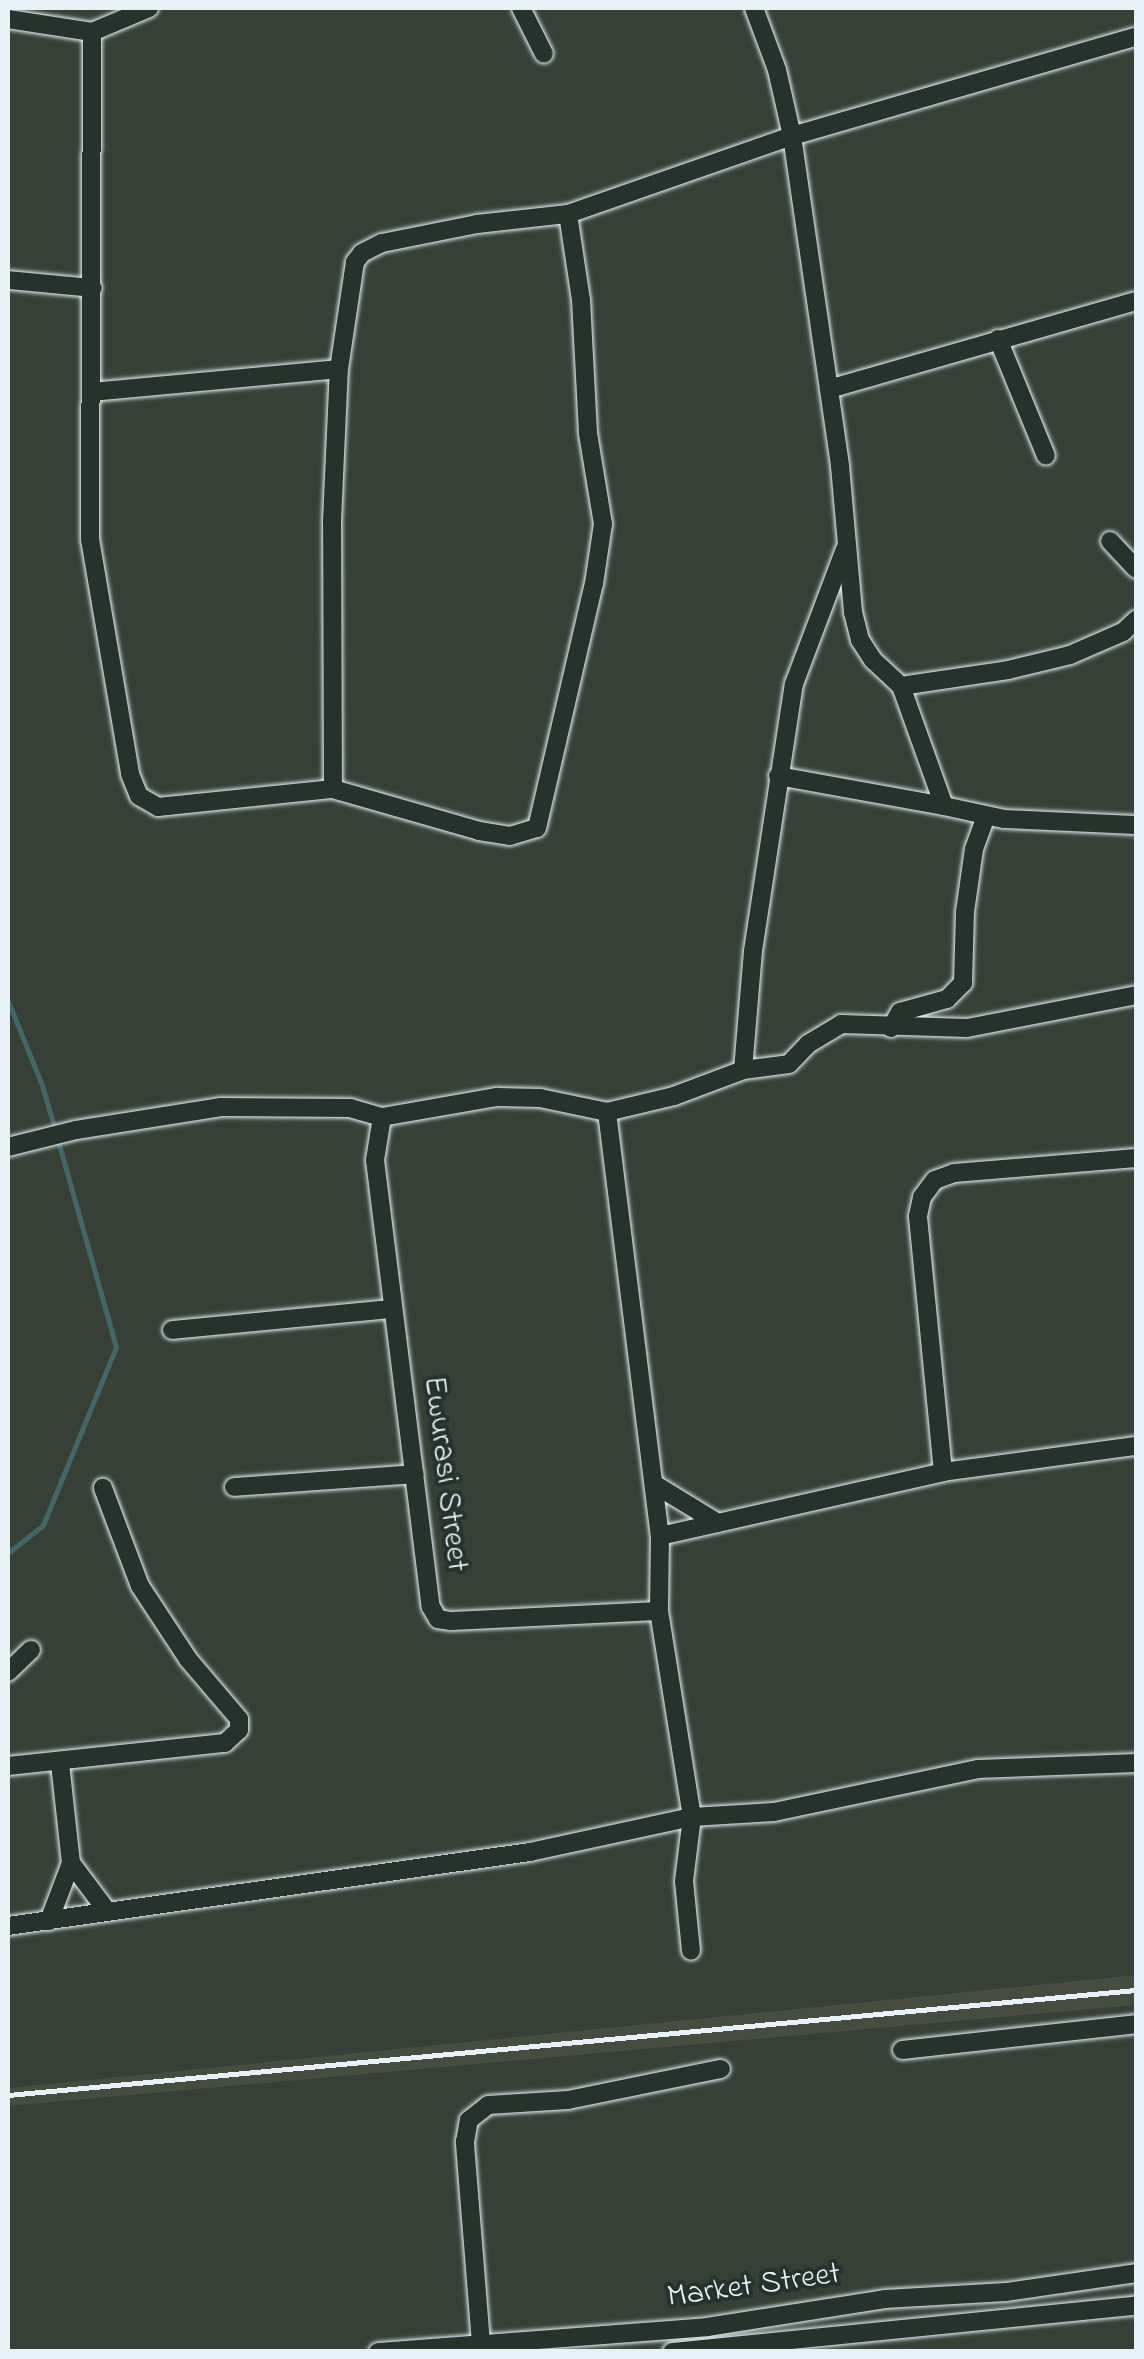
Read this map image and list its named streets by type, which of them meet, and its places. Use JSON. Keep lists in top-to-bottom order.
{
  "streets": {
    "street": ["Ewurasi Street", "Market Street"]
  }
}
